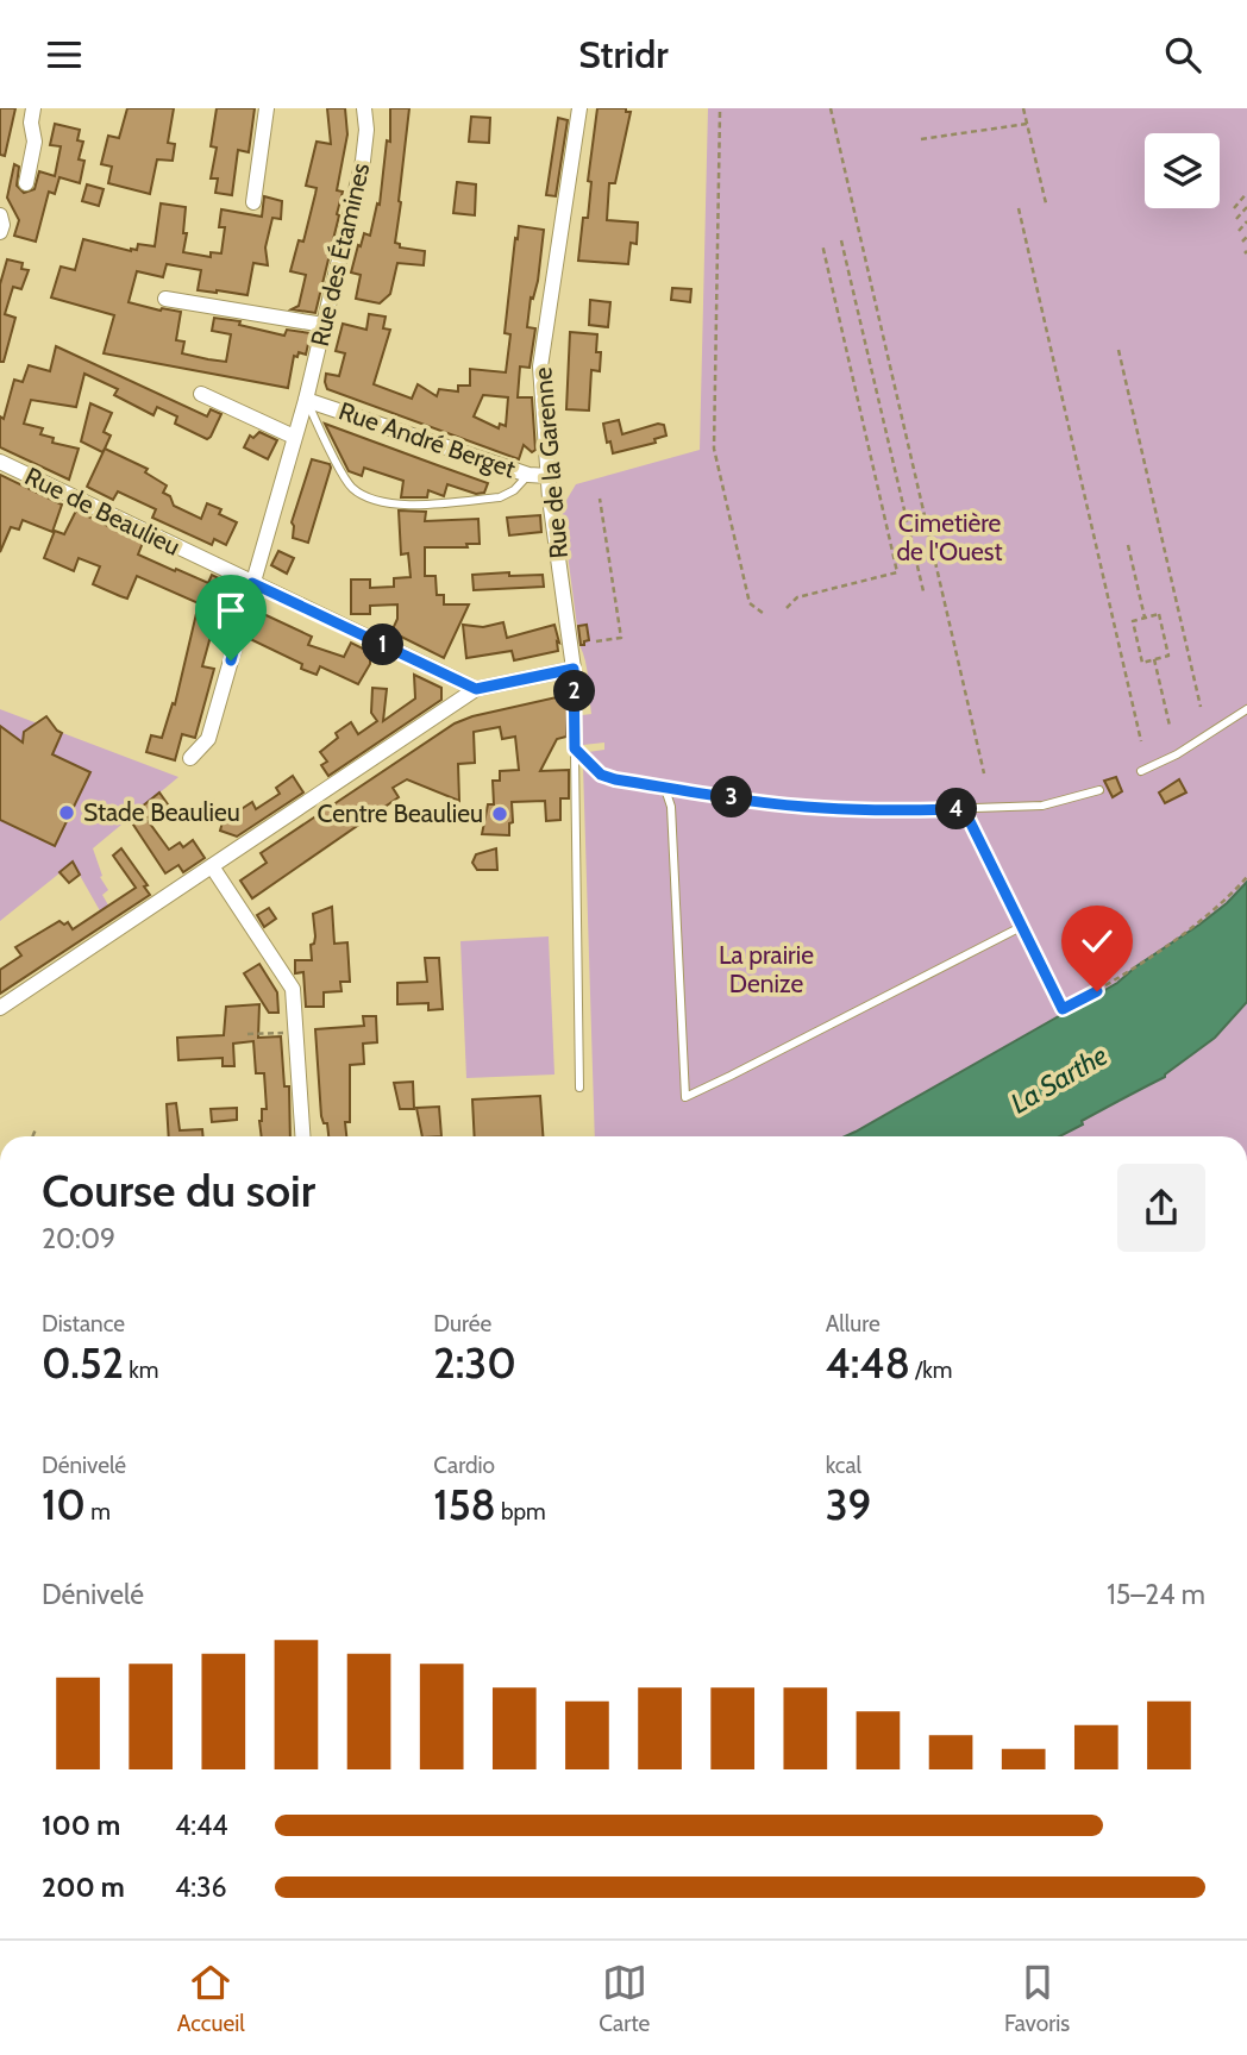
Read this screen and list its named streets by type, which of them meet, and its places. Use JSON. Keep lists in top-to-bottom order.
{
  "streets": {
    "street": [
      "Rue des Étamines",
      "Rue André Berget",
      "Rue de la Garenne",
      "Rue de Beaulieu"
    ]
  },
  "crossings": [
    ["Rue des Étamines", "Rue André Berget"],
    ["Rue des Étamines", "Rue de Beaulieu"],
    ["Rue André Berget", "Rue de la Garenne"]
  ],
  "water": ["La Sarthe"],
  "parks": ["Cimetière de l'Ouest", "La prairie Denize"],
  "places": ["Stade Beaulieu", "Centre Beaulieu"],
  "page": {
    "header": "Stridr",
    "pins": [
      "1",
      "2",
      "3",
      "4"
    ],
    "heading": ["Course du soir", "20:09"],
    "stats": [
      ["Distance", "0.52 km"],
      ["Durée", "2:30"],
      ["Allure", "4:48 /km"],
      ["Dénivelé", "10 m"],
      ["Cardio", "158 bpm"],
      ["kcal", "39"]
    ],
    "chart": ["Dénivelé", "15–24 m"],
    "list": [
      {
        "name": "100 m",
        "note": "4:44"
      },
      {
        "name": "200 m",
        "note": "4:36"
      }
    ],
    "tabs": ["Accueil", "Carte", "Favoris"]
  }
}
